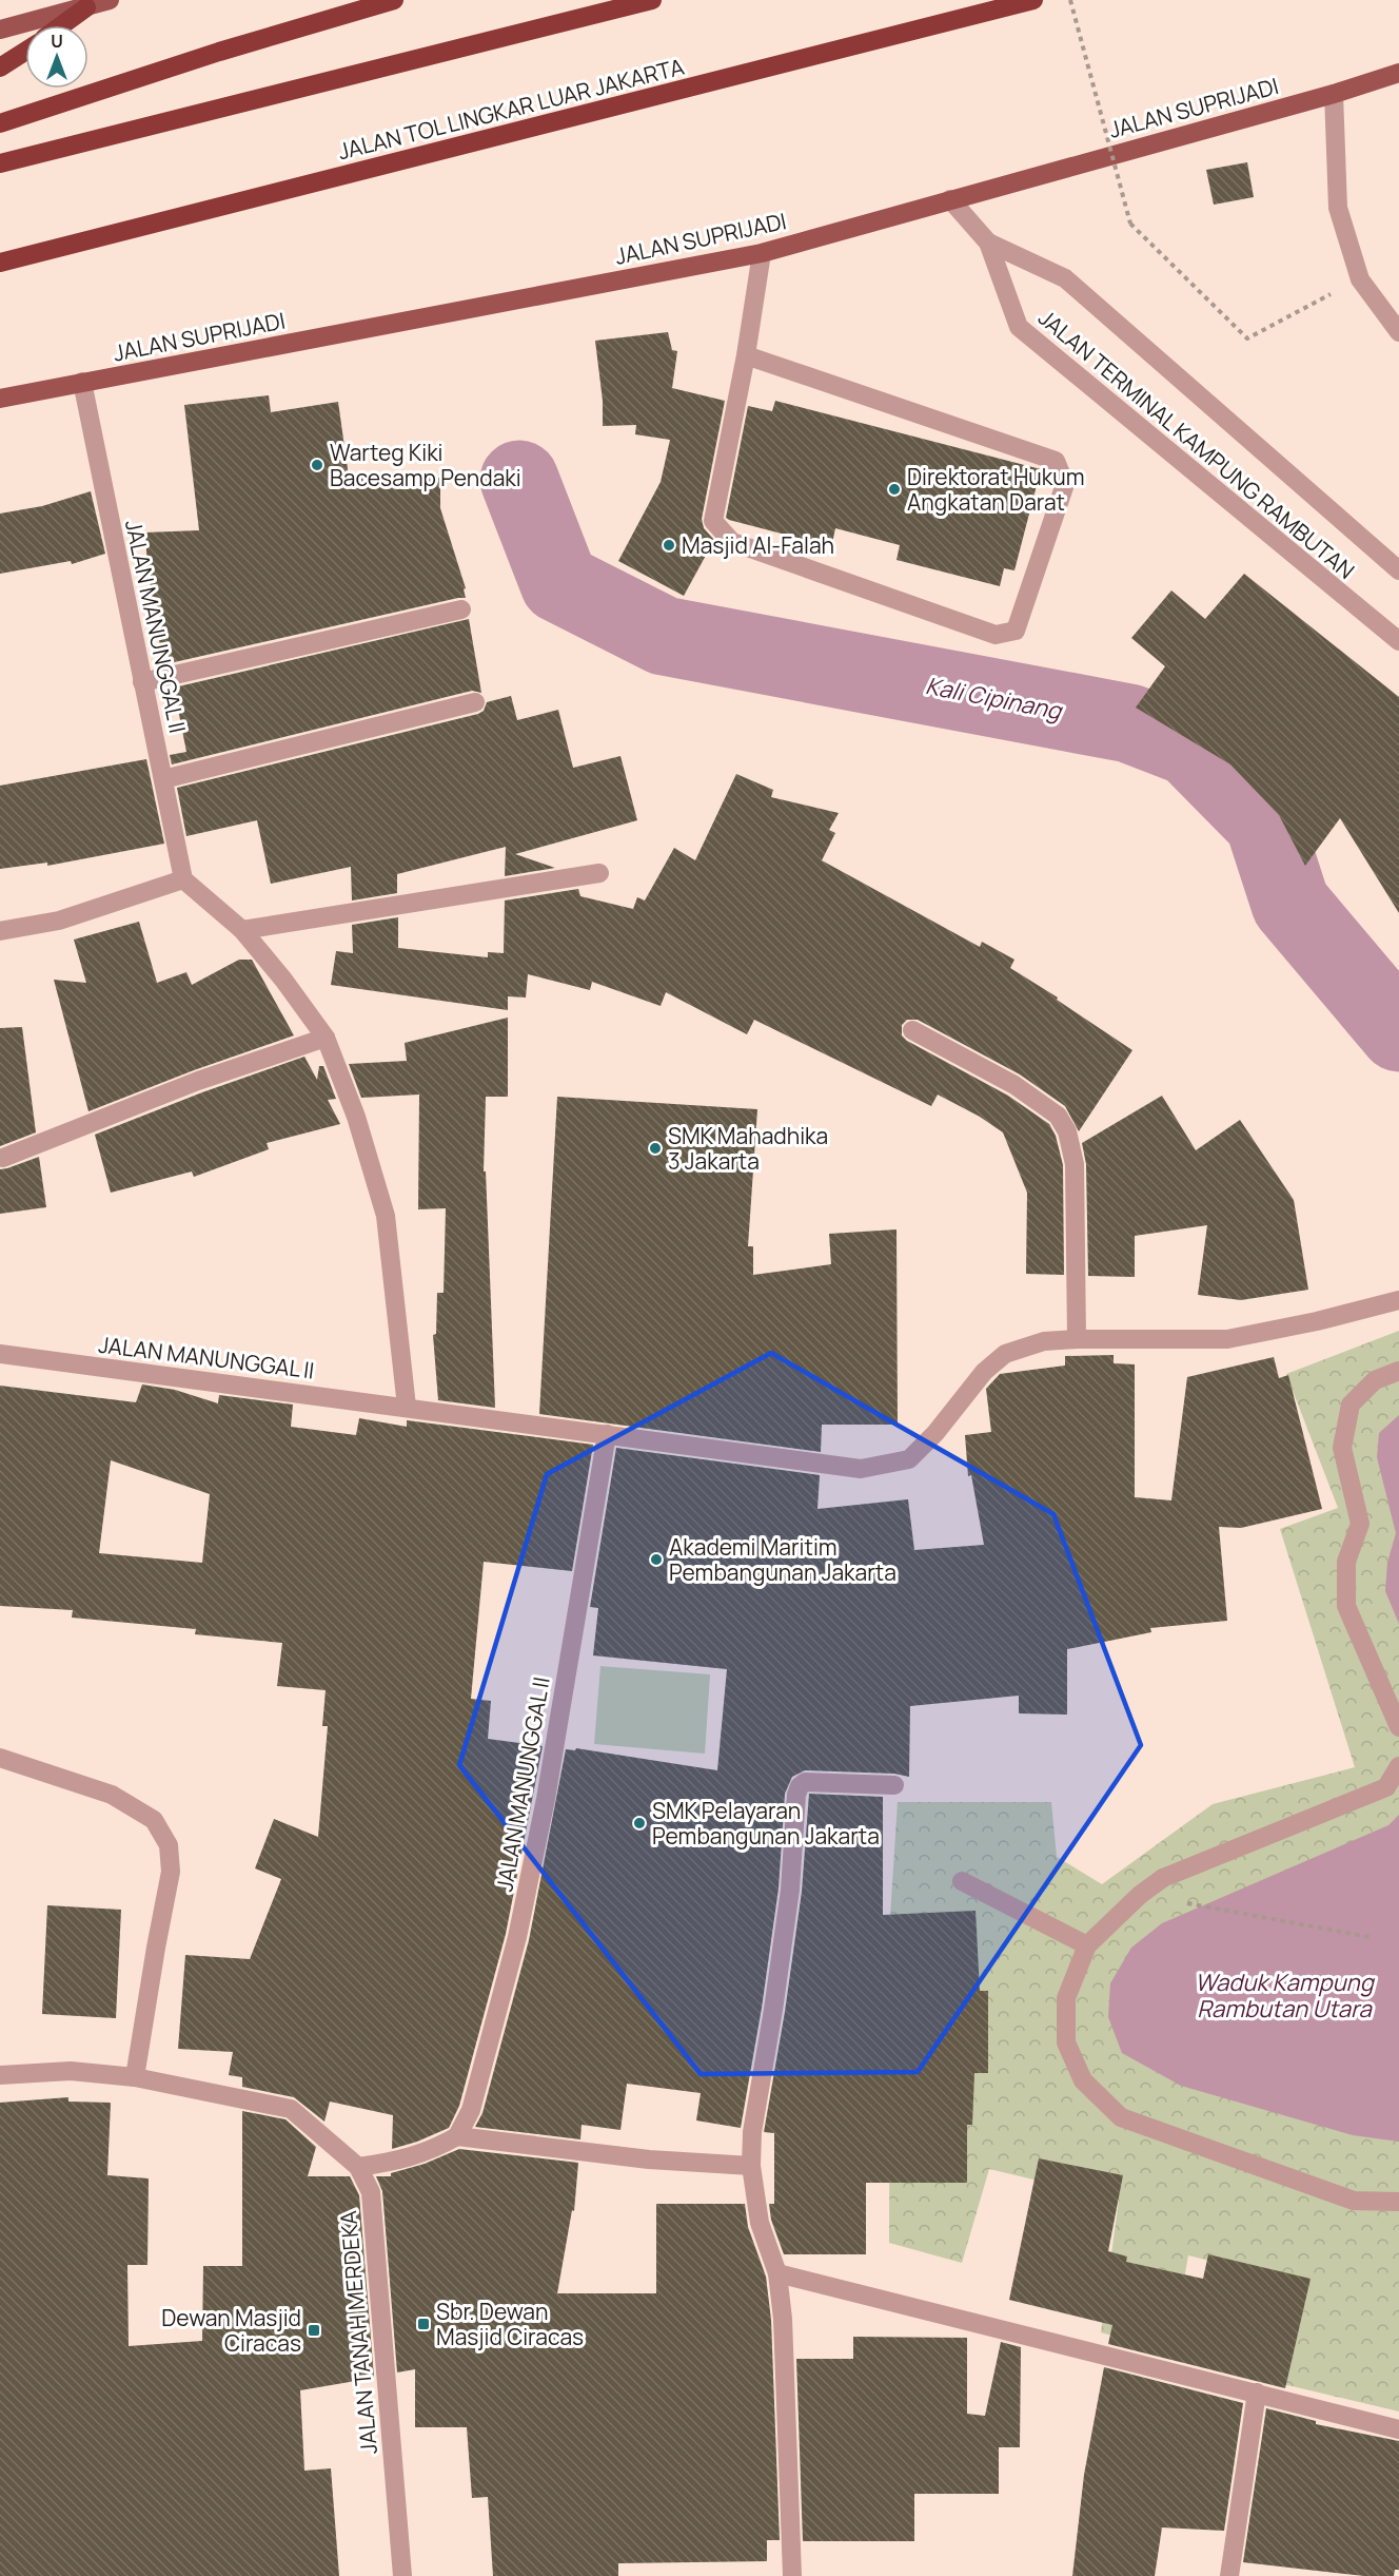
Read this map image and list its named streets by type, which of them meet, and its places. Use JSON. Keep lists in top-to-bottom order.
{
  "streets": {
    "highway": ["JALAN TOL LINGKAR LUAR JAKARTA"],
    "main road": ["JALAN SUPRIJADI"],
    "street": ["JALAN TERMINAL KAMPUNG RAMBUTAN", "JALAN MANUNGGAL II", "JALAN TANAH MERDEKA"]
  },
  "crossings": [
    ["JALAN SUPRIJADI", "JALAN TERMINAL KAMPUNG RAMBUTAN"],
    ["JALAN SUPRIJADI", "JALAN MANUNGGAL II"]
  ],
  "water": ["Kali Cipinang", "Waduk Kampung Rambutan Utara"],
  "places": {
    "other": [
      "Warteg Kiki Bacesamp Pendaki",
      "Direktorat Hukum Angkatan Darat",
      "Masjid Al-Falah",
      "SMK Mahadhika 3 Jakarta",
      "Akademi Maritim Pembangunan Jakarta",
      "SMK Pelayaran Pembangunan Jakarta"
    ],
    "transit": ["Sbr. Dewan Masjid Ciracas", "Dewan Masjid Ciracas"]
  },
  "north": "top"
}
